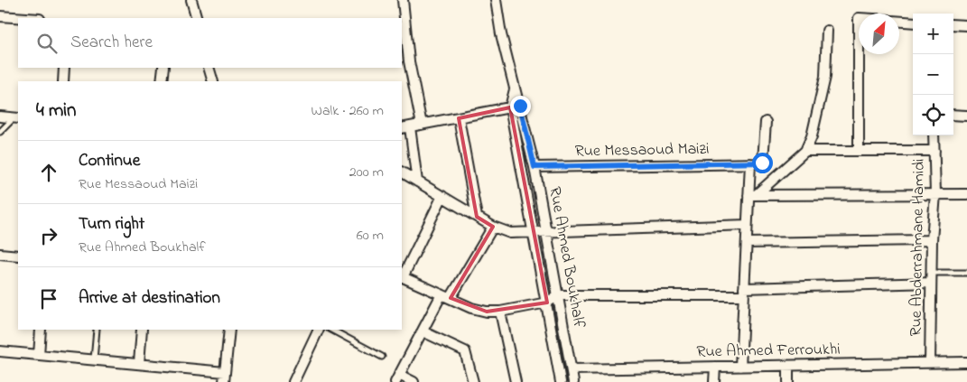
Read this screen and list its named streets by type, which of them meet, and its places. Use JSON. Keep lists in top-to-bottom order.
{
  "streets": {
    "street": [
      "Rue Messaoud Maizi",
      "Rue Abderrahmane Hamidi",
      "Rue Ahmed Boukhalf",
      "Rue Ahmed Ferroukhi"
    ]
  },
  "crossings": [
    ["Rue Messaoud Maizi", "Rue Ahmed Boukhalf"],
    ["Rue Abderrahmane Hamidi", "Rue Ahmed Ferroukhi"],
    ["Rue Ahmed Boukhalf", "Rue Ahmed Ferroukhi"]
  ],
  "north": "top right",
  "page": {
    "map_buttons": ["+", "−"],
    "search": "Search here",
    "heading": ["4 min", "Walk · 260 m"],
    "list": [
      ["Continue", "Rue Messaoud Maizi", "200 m"],
      ["Turn right", "Rue Ahmed Boukhalf", "60 m"],
      "Arrive at destination"
    ]
  }
}
